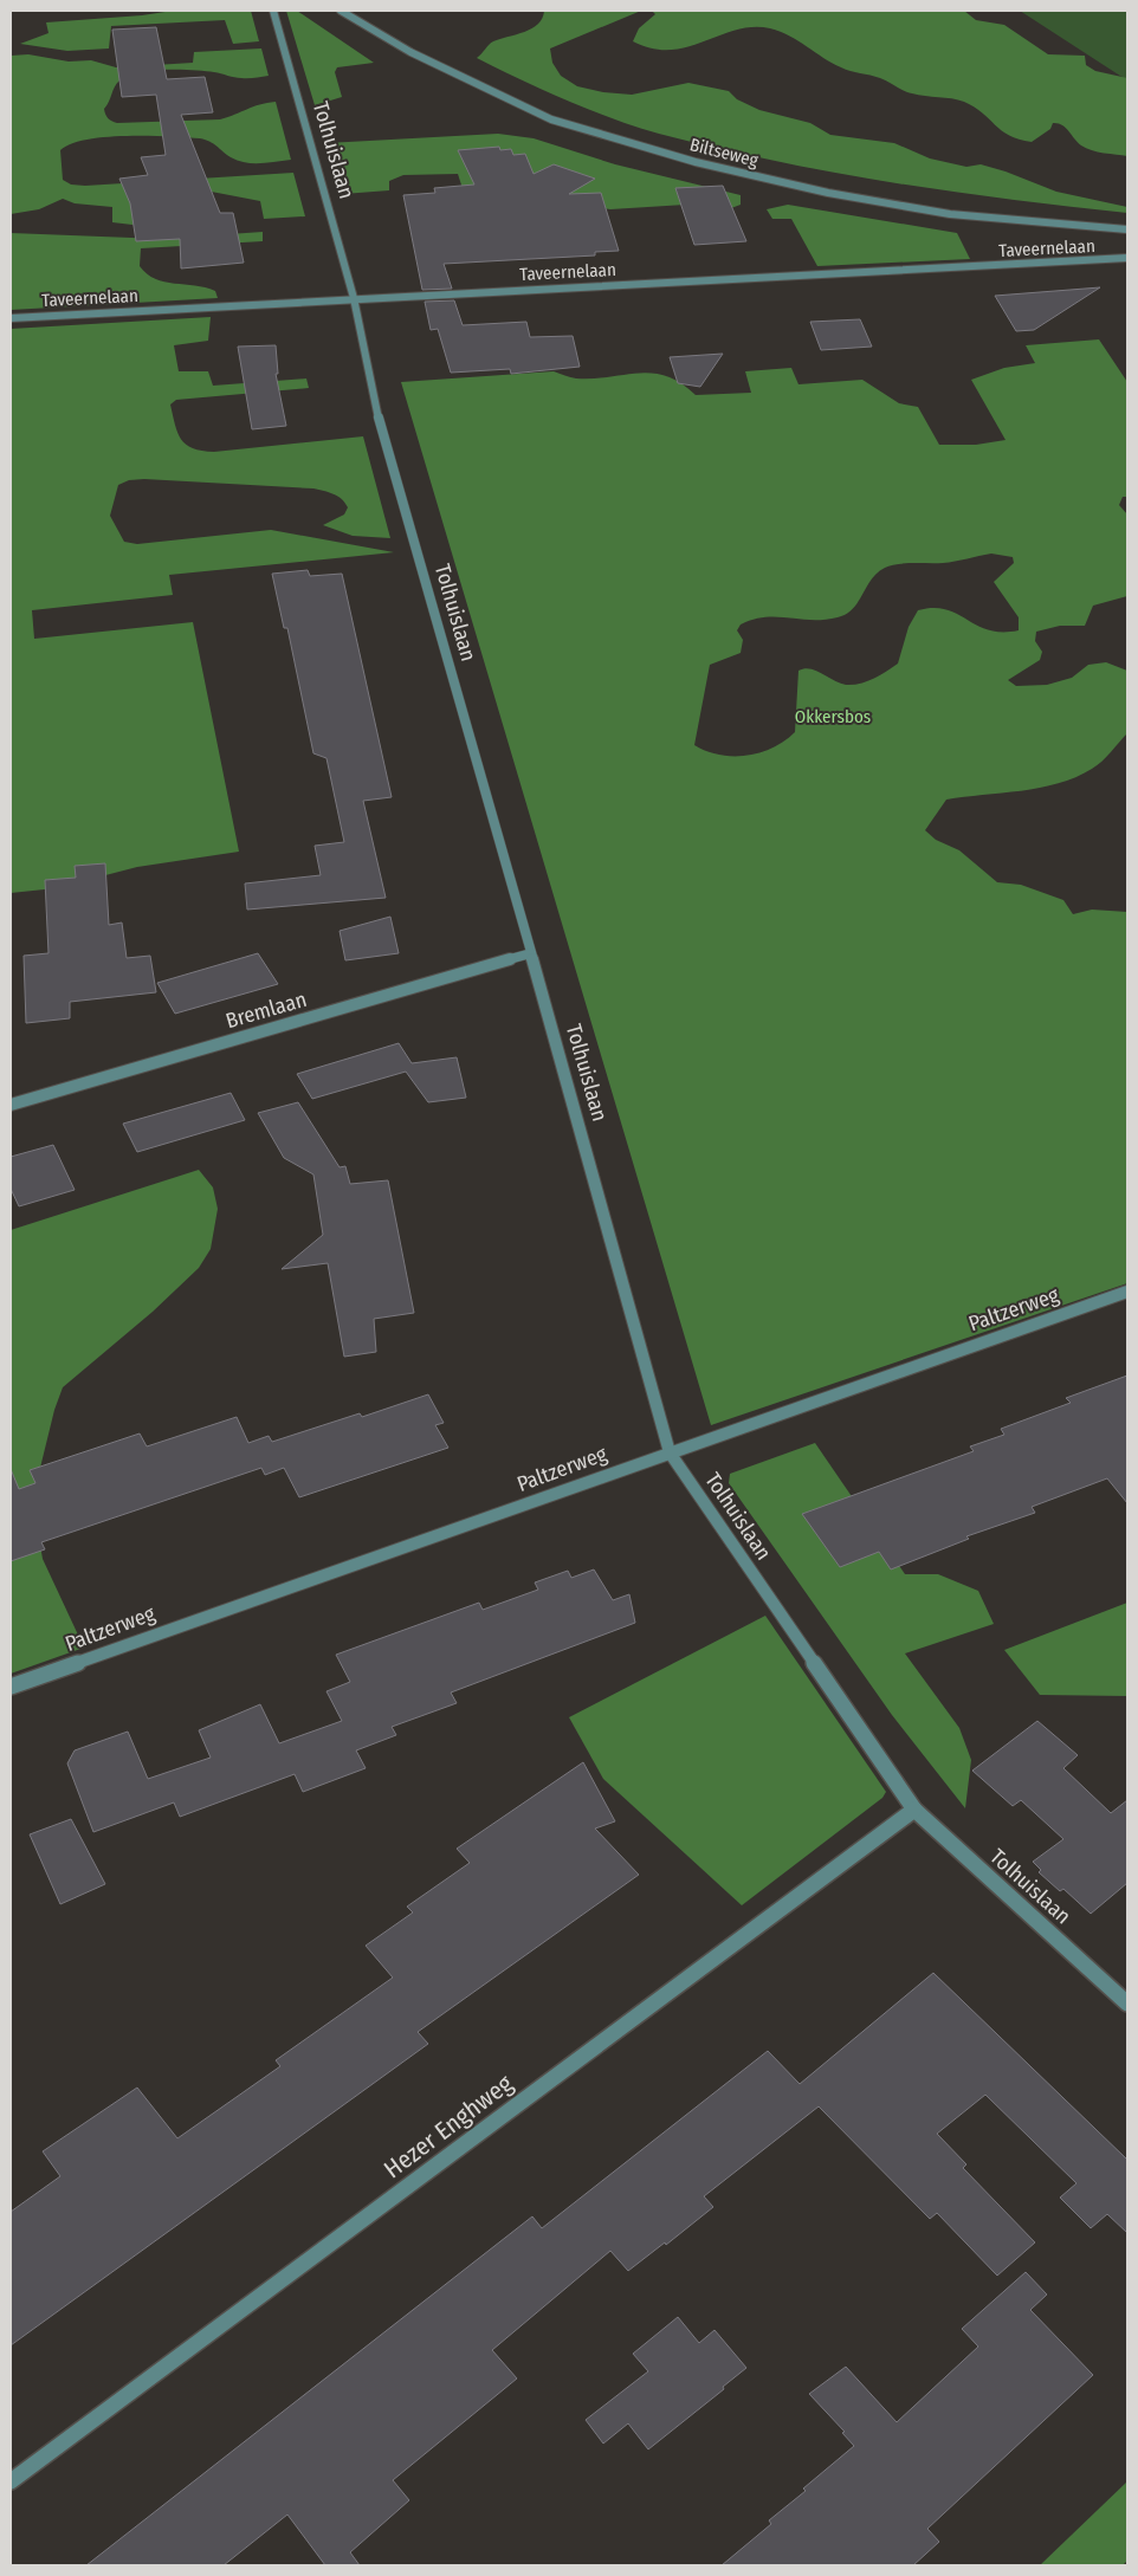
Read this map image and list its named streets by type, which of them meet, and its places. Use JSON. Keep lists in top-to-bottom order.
{
  "streets": {
    "street": [
      "Tolhuislaan",
      "Biltseweg",
      "Taveernelaan",
      "Bremlaan",
      "Paltzerweg",
      "Hezer Enghweg"
    ]
  },
  "crossings": [
    ["Tolhuislaan", "Taveernelaan"],
    ["Tolhuislaan", "Bremlaan"],
    ["Tolhuislaan", "Paltzerweg"],
    ["Tolhuislaan", "Hezer Enghweg"]
  ],
  "parks": ["Okkersbos"]
}
